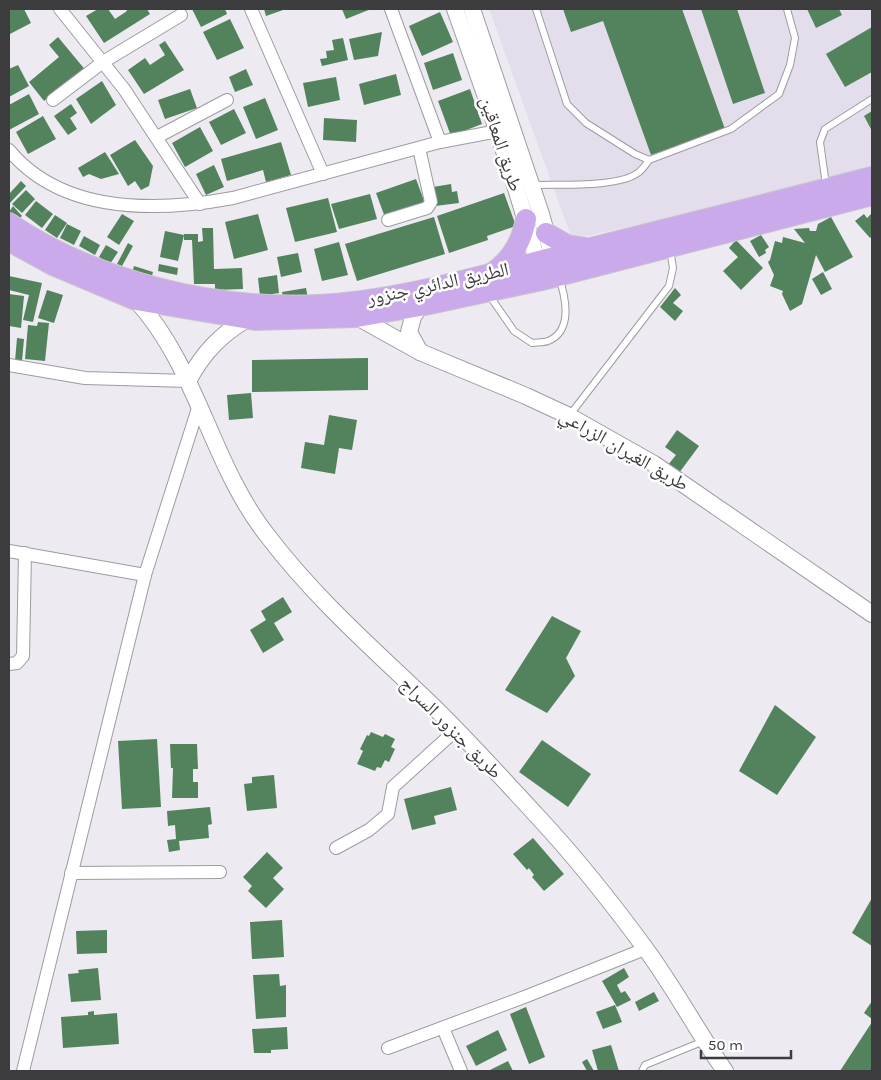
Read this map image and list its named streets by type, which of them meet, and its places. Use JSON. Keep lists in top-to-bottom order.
{
  "streets": {
    "main road": ["الطريق الدائري جنزور"],
    "street": ["طريق المعاقين", "طريق الغيران الزراعي", "طريق جنزور السراج"]
  },
  "crossings": [
    ["طريق المعاقين", "الطريق الدائري جنزور"],
    ["الطريق الدائري جنزور", "طريق الغيران الزراعي"],
    ["الطريق الدائري جنزور", "طريق جنزور السراج"]
  ],
  "scale_bar": "50 m"
}
